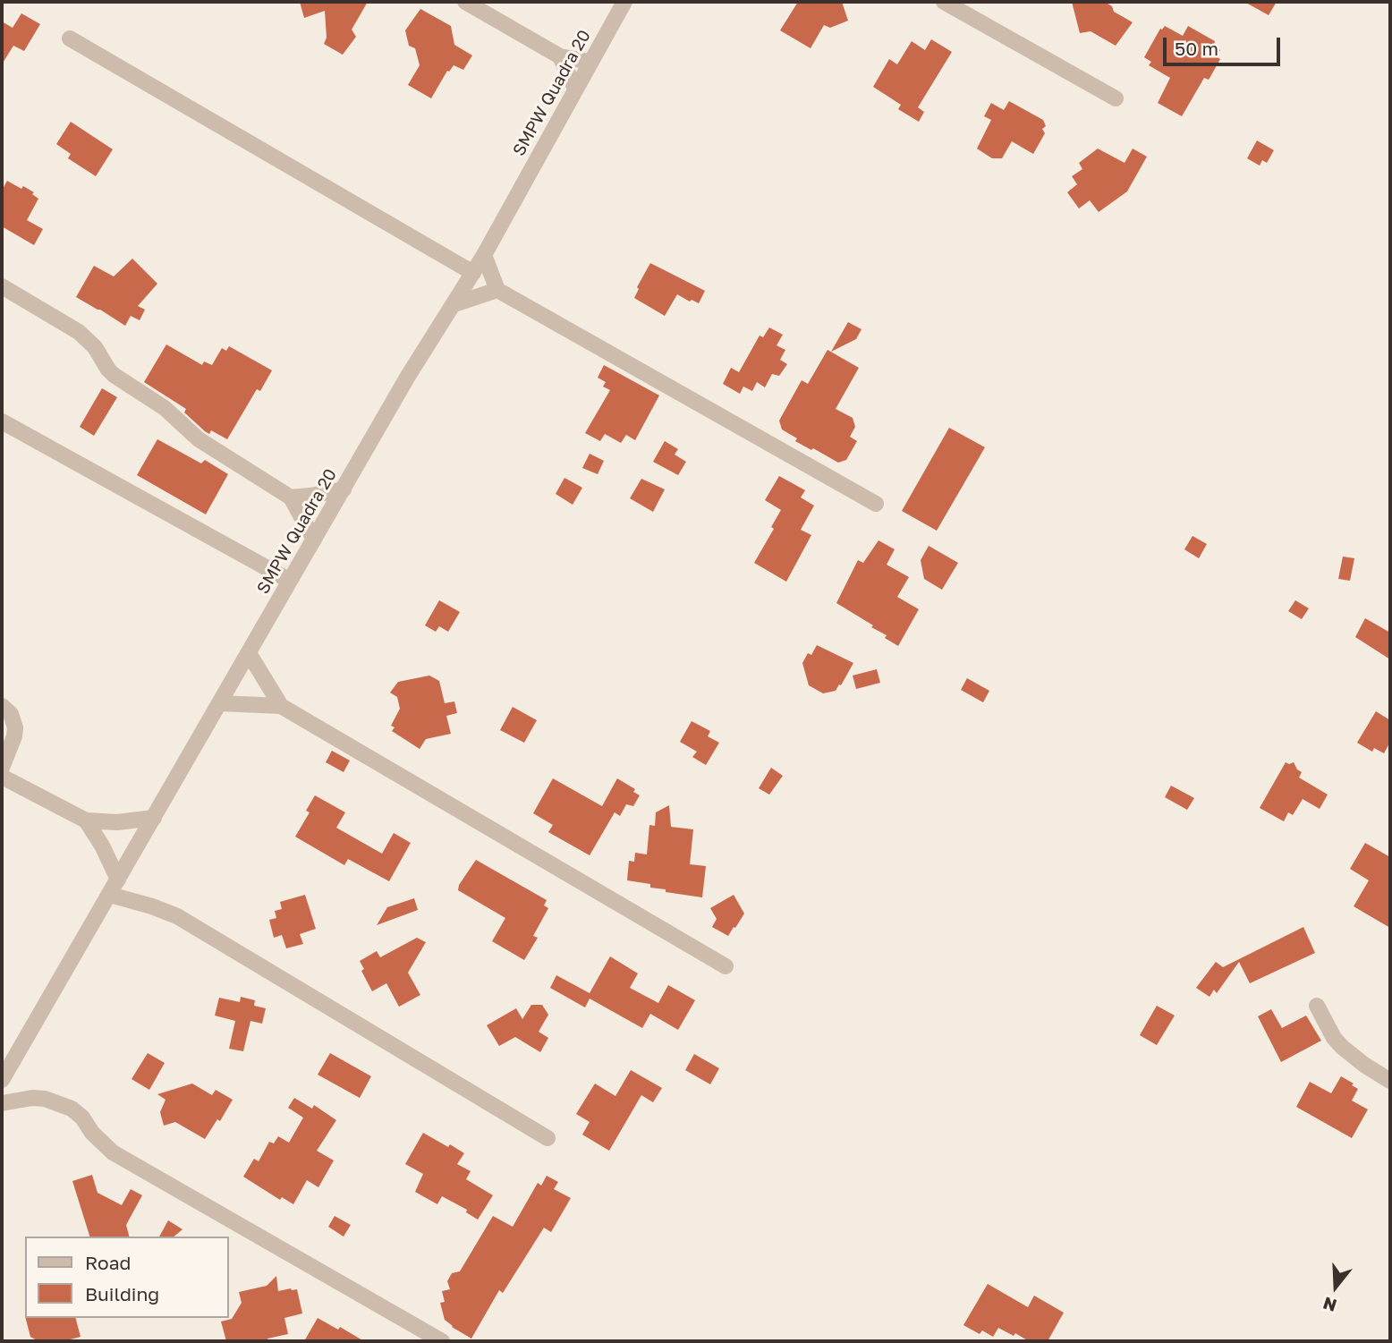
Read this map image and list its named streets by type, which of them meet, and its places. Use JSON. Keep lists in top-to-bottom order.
{
  "streets": {
    "street": ["SMPW Quadra 20"]
  },
  "legend": ["Road", "Building"],
  "scale_bar": "50 m",
  "north": "bottom"
}
